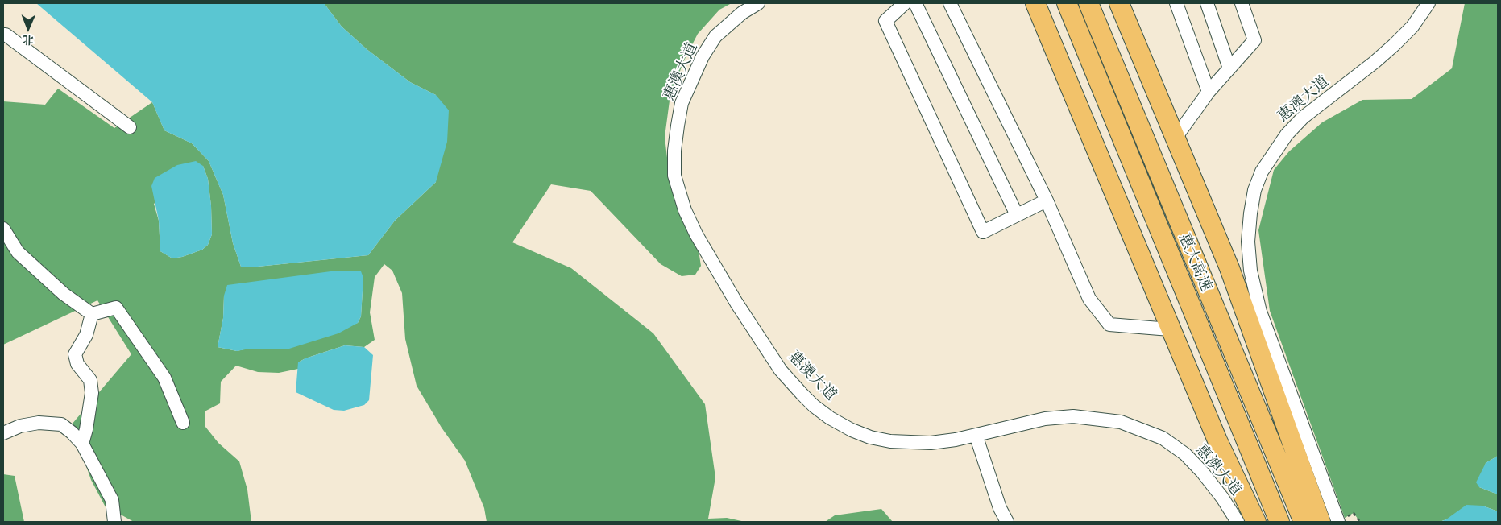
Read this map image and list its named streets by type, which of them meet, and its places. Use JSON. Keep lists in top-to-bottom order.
{
  "streets": {
    "highway": ["惠大高速"],
    "street": ["惠澳大道"]
  },
  "north": "bottom"
}
